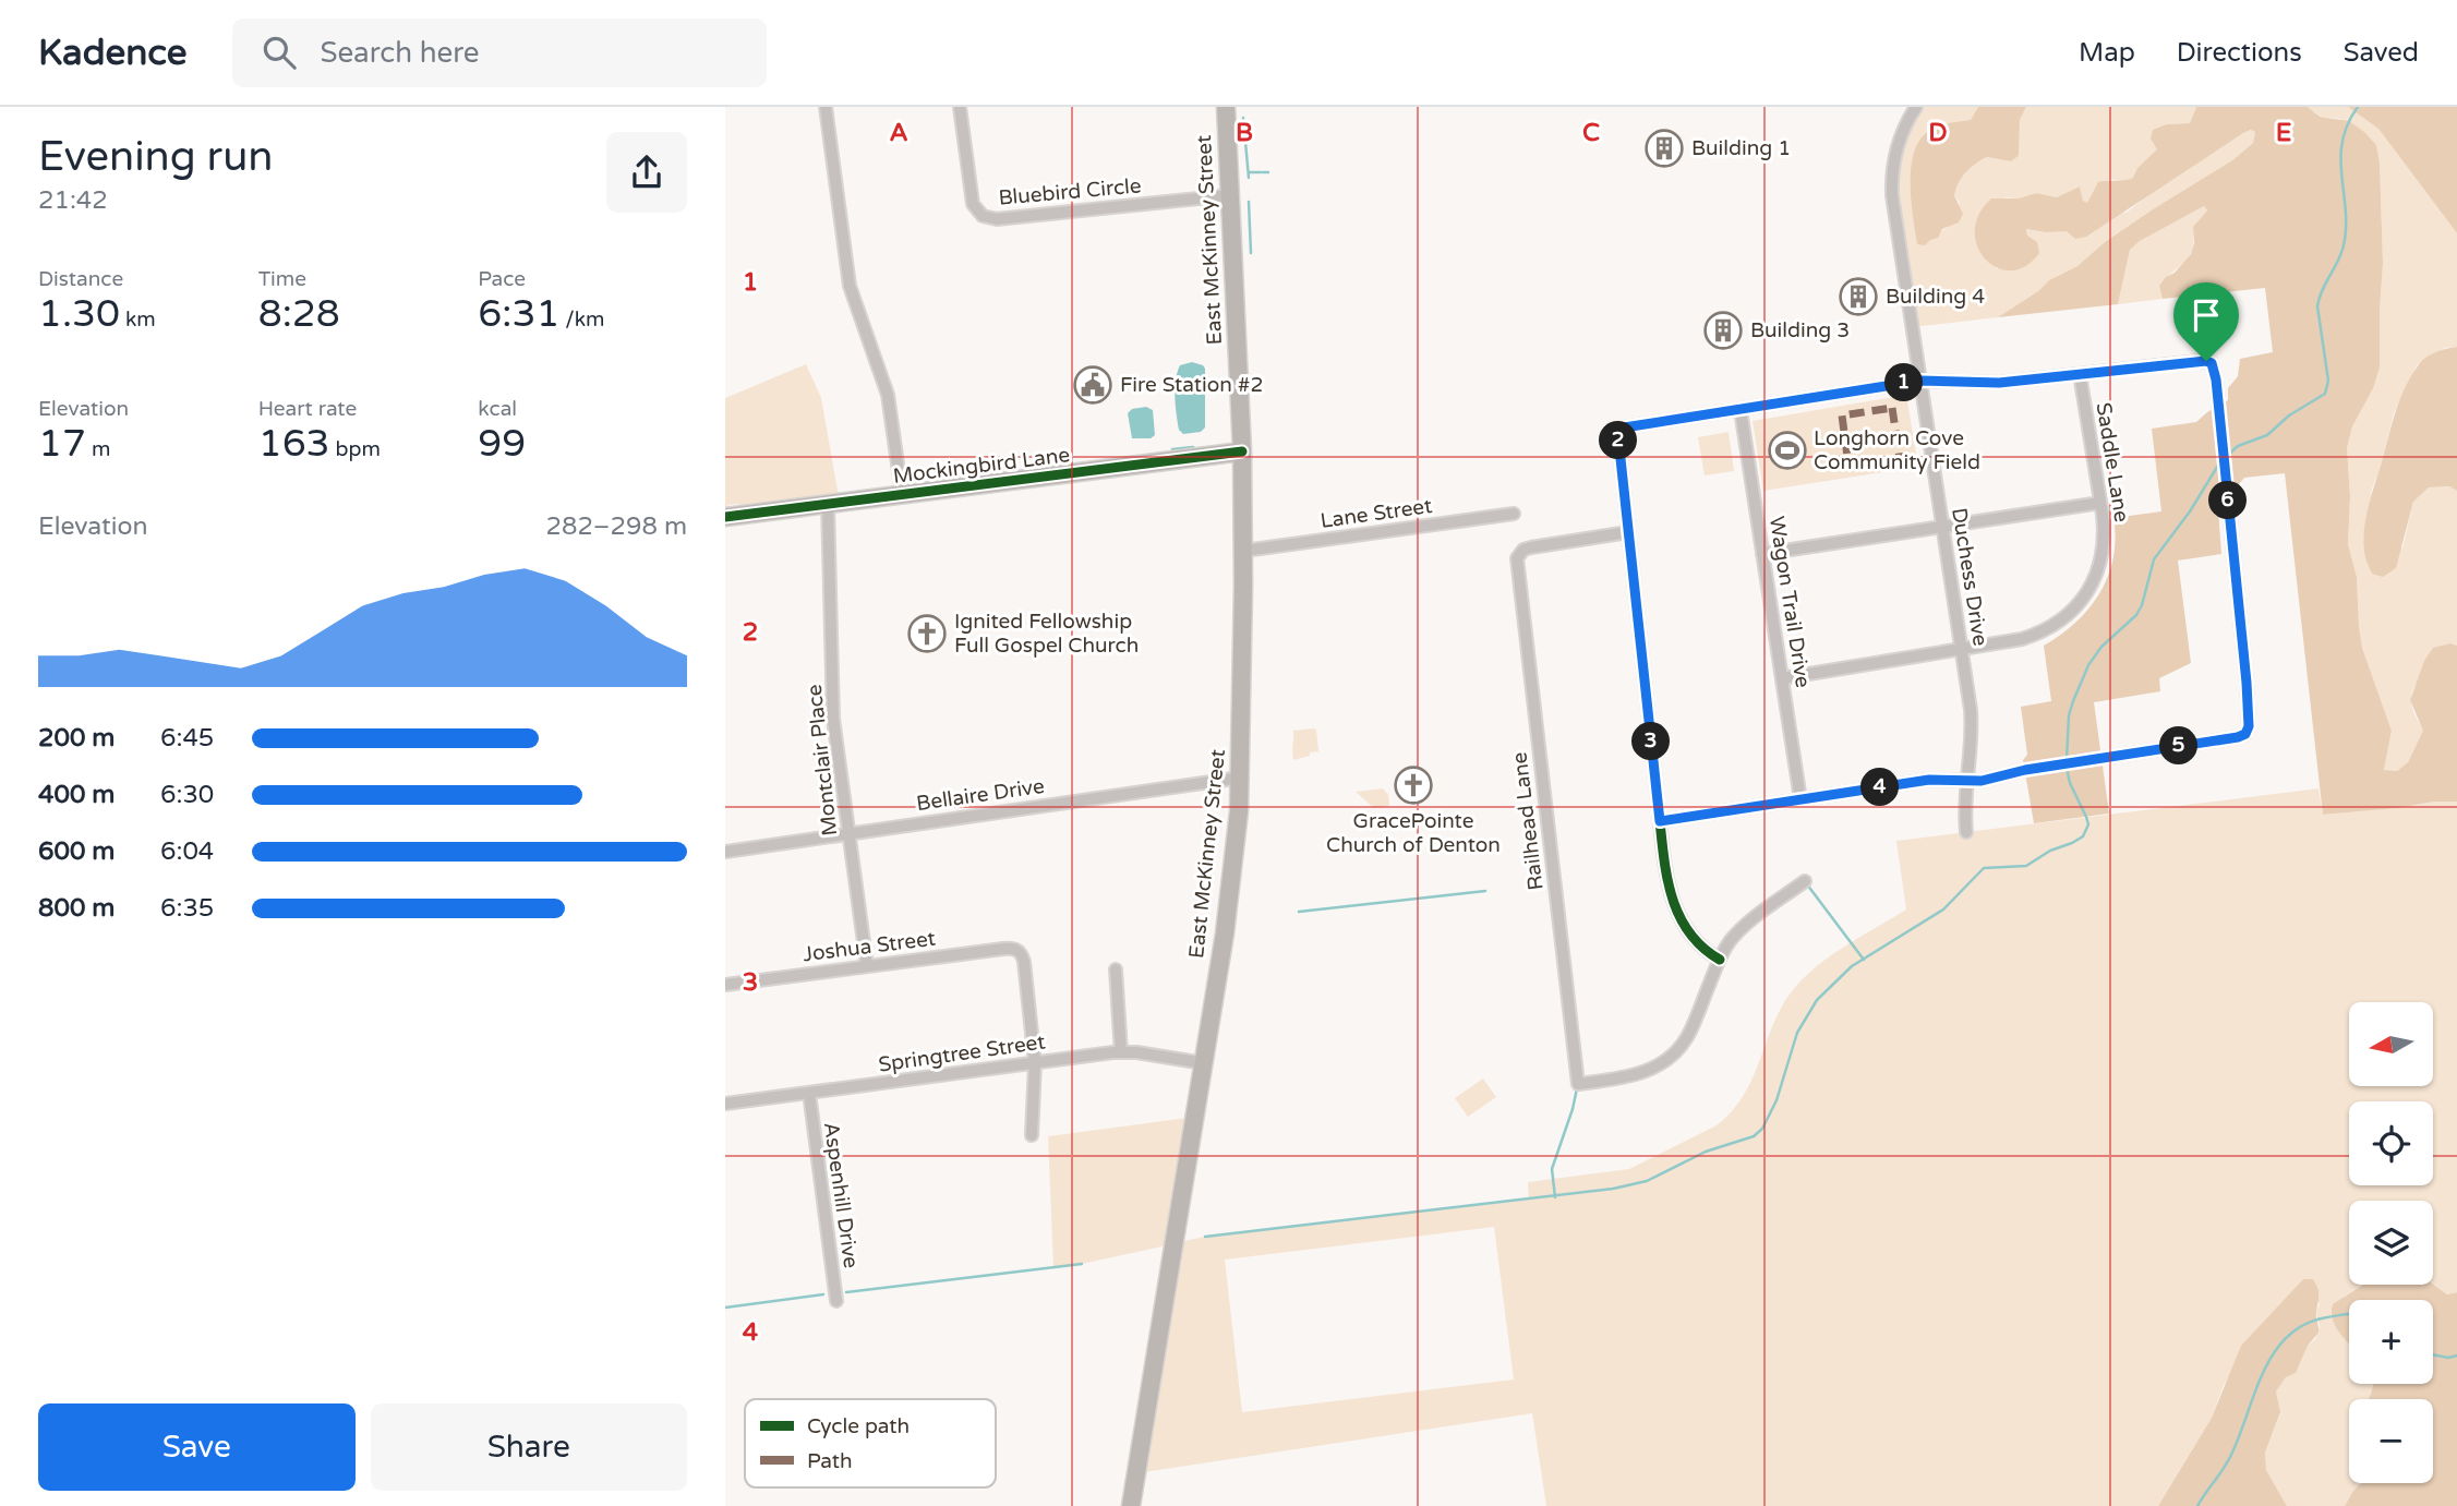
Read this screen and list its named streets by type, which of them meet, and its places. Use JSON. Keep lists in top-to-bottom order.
{
  "streets": {
    "main road": ["East McKinney Street", "Mockingbird Lane"],
    "street": [
      "Bluebird Circle",
      "Saddle Lane",
      "Lane Street",
      "Duchess Drive",
      "Wagon Trail Drive",
      "Montclair Place",
      "Bellaire Drive",
      "Railhead Lane",
      "Joshua Street",
      "Springtree Street",
      "Aspenhill Drive"
    ]
  },
  "crossings": [
    ["Bluebird Circle", "East McKinney Street"],
    ["East McKinney Street", "Mockingbird Lane"],
    ["East McKinney Street", "Lane Street"],
    ["East McKinney Street", "Bellaire Drive"],
    ["East McKinney Street", "Springtree Street"],
    ["Saddle Lane", "Duchess Drive"],
    ["Saddle Lane", "Wagon Trail Drive"],
    ["Mockingbird Lane", "Montclair Place"],
    ["Montclair Place", "Bellaire Drive"],
    ["Montclair Place", "Joshua Street"],
    ["Joshua Street", "Springtree Street"],
    ["Springtree Street", "Aspenhill Drive"]
  ],
  "places": {
    "building": ["Building 1", "Building 4", "Building 3"],
    "public building": ["Fire Station #2"],
    "sports": ["Longhorn Cove Community Field"],
    "church": ["Ignited Fellowship Full Gospel Church", "GracePointe Church of Denton"]
  },
  "legend": ["Cycle path", "Path"],
  "north": "left",
  "page": {
    "header": "Kadence",
    "search": "Search here",
    "nav": ["Map", "Directions", "Saved"],
    "heading": ["Evening run", "21:42"],
    "stats": [
      ["Distance", "1.30 km"],
      ["Time", "8:28"],
      ["Pace", "6:31 /km"],
      ["Elevation", "17 m"],
      ["Heart rate", "163 bpm"],
      ["kcal", "99"]
    ],
    "pins": [
      "1",
      "2",
      "6",
      "3",
      "5",
      "4"
    ],
    "chart": ["Elevation", "282–298 m"],
    "list": [
      {
        "name": "200 m",
        "note": "6:45"
      },
      {
        "name": "400 m",
        "note": "6:30"
      },
      {
        "name": "600 m",
        "note": "6:04"
      },
      {
        "name": "800 m",
        "note": "6:35"
      }
    ],
    "map_buttons": ["+", "−"],
    "buttons": ["Save", "Share"]
  },
  "grid": {
    "columns": [
      "A",
      "B",
      "C",
      "D",
      "E"
    ],
    "rows": [
      "1",
      "2",
      "3",
      "4"
    ]
  }
}
